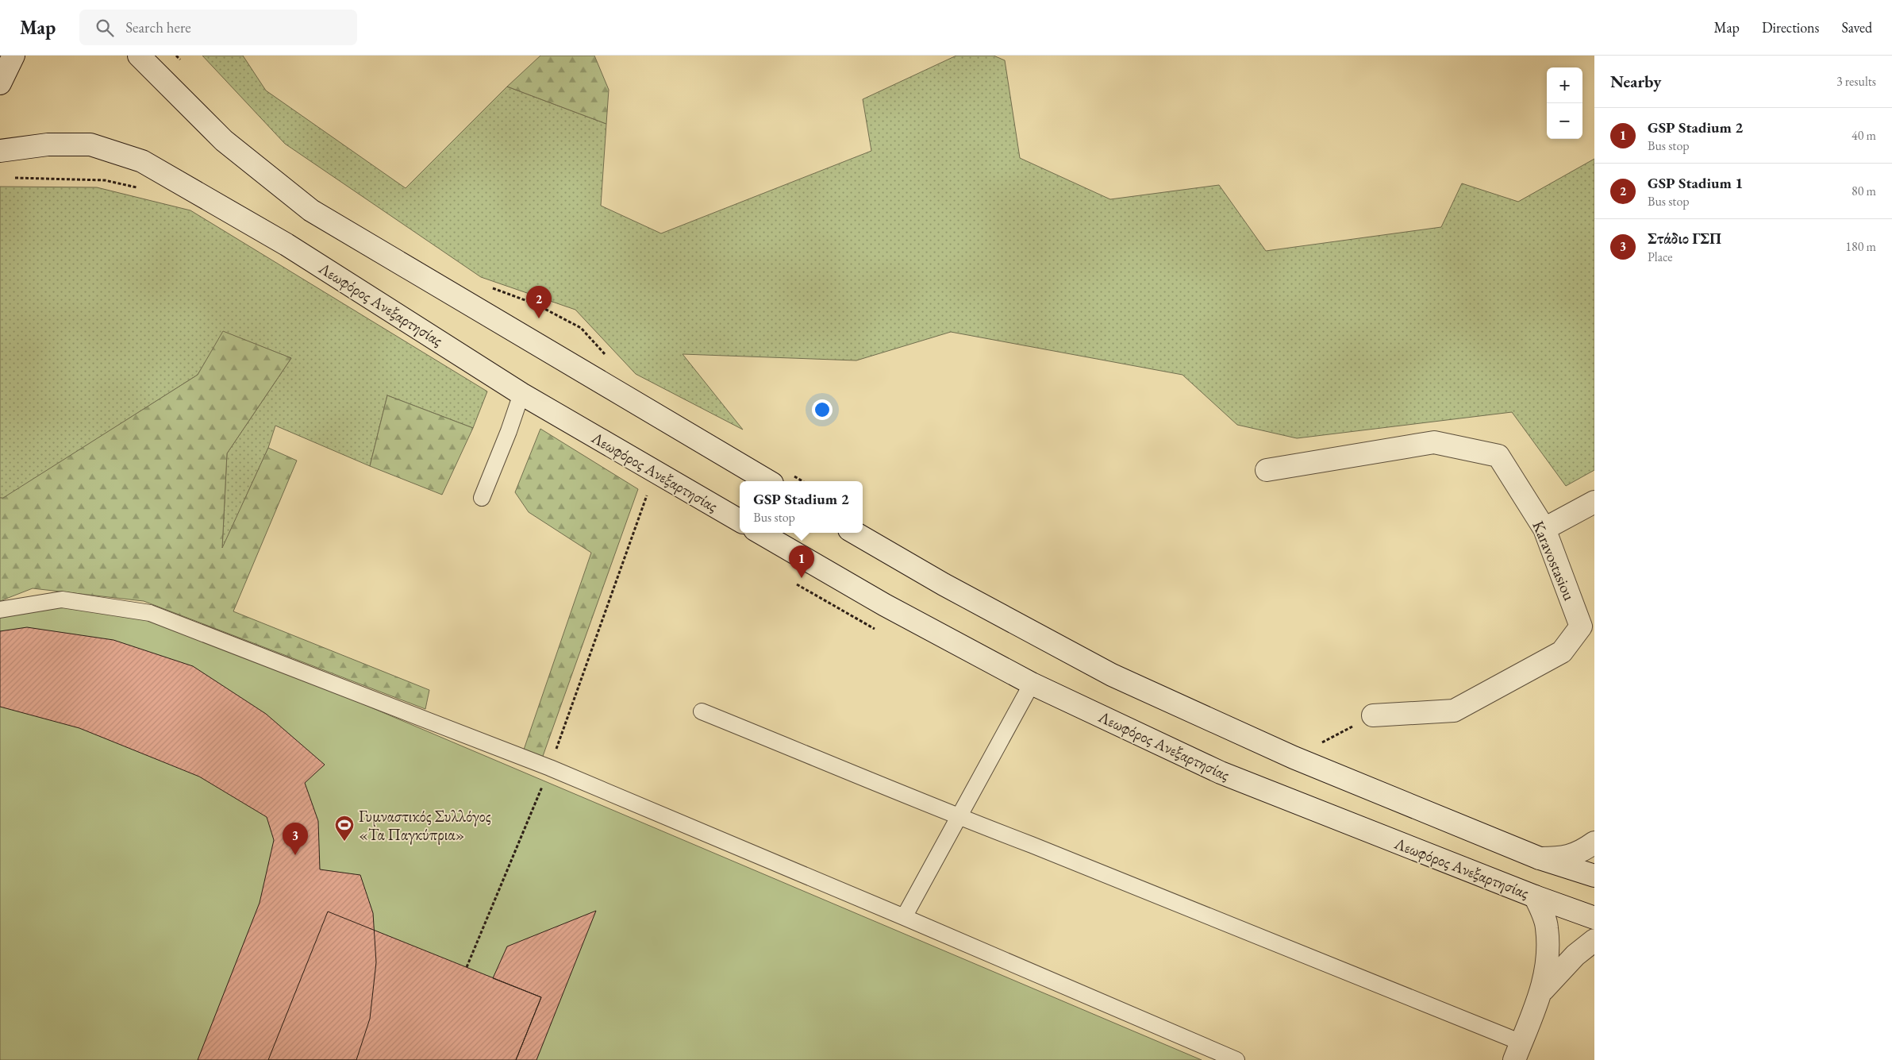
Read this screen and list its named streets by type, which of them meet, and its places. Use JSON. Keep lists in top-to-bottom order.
{
  "streets": {
    "main road": ["Λεωφόρος Ανεξαρτησίας", "Karavostasiou"]
  },
  "places": {
    "sports": ["Γυμναστικός Συλλόγος «Τα Παγκύπρια»"]
  },
  "page": {
    "header": "Map",
    "search": "Search here",
    "nav": ["Map", "Directions", "Saved"],
    "heading": ["Nearby", "3 results"],
    "map_buttons": ["+", "−"],
    "list": [
      {
        "mark": "1",
        "name": "GSP Stadium 2",
        "note": "Bus stop",
        "value": "40 m"
      },
      {
        "mark": "2",
        "name": "GSP Stadium 1",
        "note": "Bus stop",
        "value": "80 m"
      },
      {
        "mark": "3",
        "name": "Στάδιο ΓΣΠ",
        "note": "Place",
        "value": "180 m"
      }
    ],
    "pins": ["2", "1", "3"],
    "popup": ["GSP Stadium 2", "Bus stop"]
  }
}
